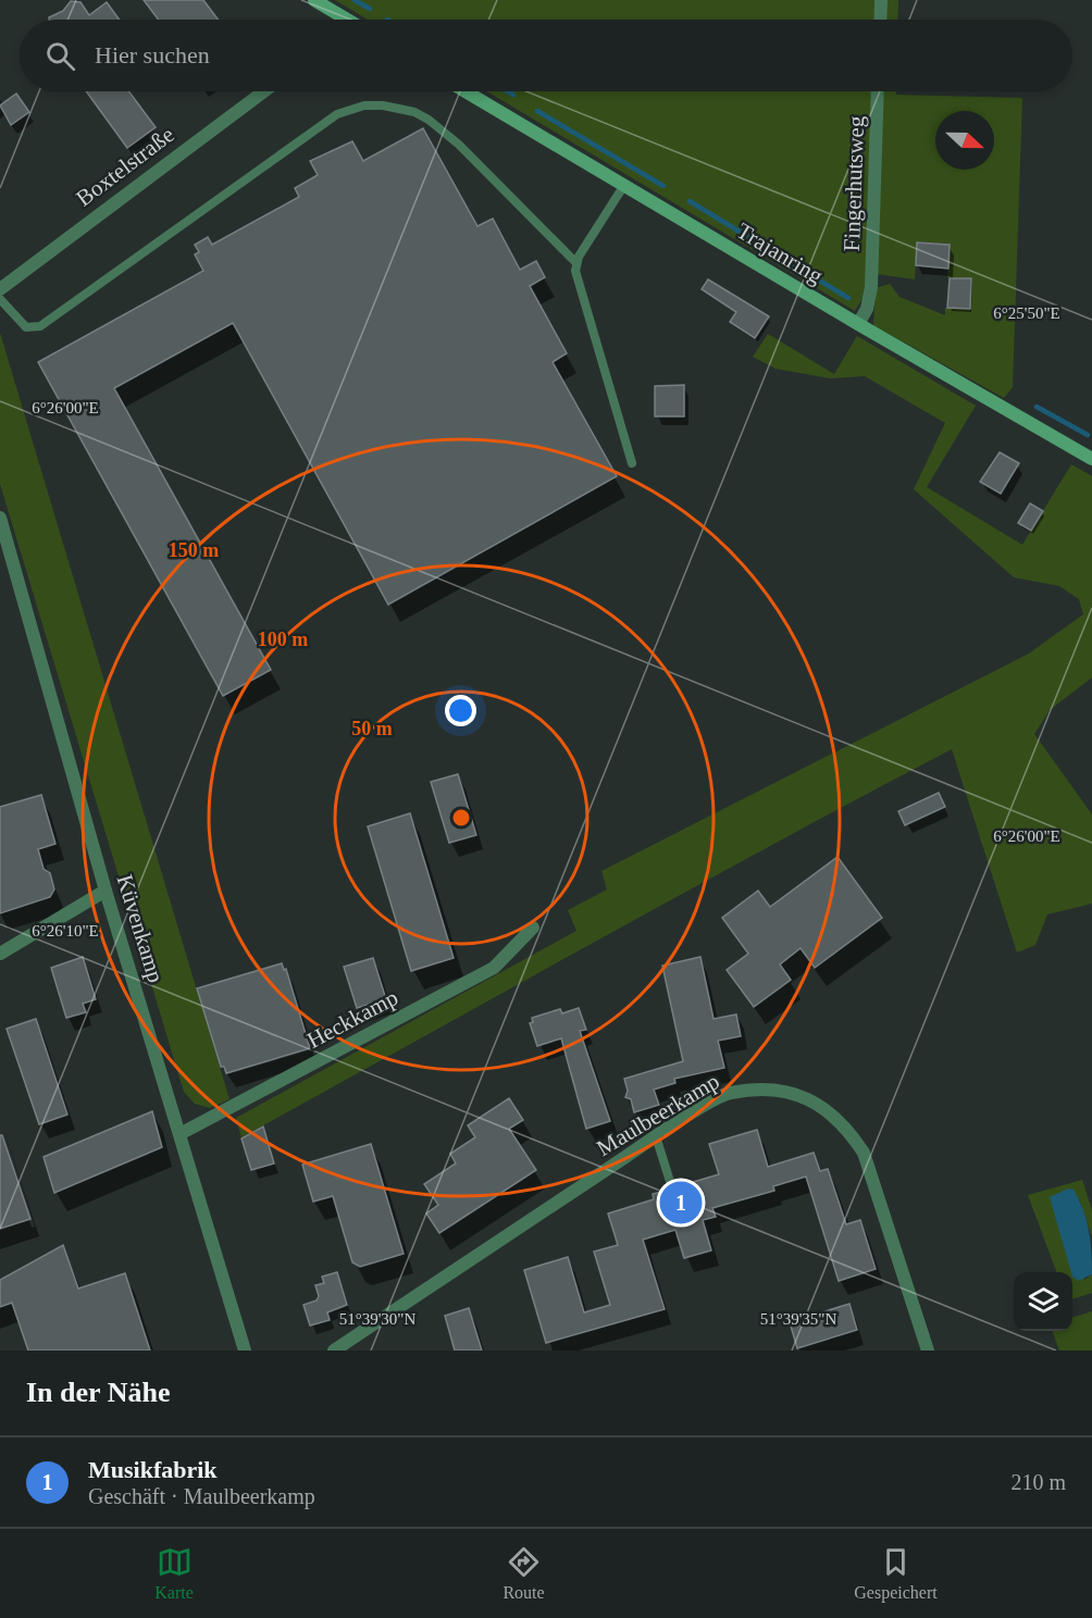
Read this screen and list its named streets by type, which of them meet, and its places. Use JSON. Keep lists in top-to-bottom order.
{
  "streets": {
    "main road": ["Trajanring"],
    "street": [
      "Boxtelstraße",
      "Fingerhutsweg",
      "Küvenkamp",
      "Heckkamp",
      "Maulbeerkamp"
    ]
  },
  "crossings": [
    ["Fingerhutsweg", "Trajanring"],
    ["Küvenkamp", "Heckkamp"]
  ],
  "north": "right",
  "page": {
    "search": "Hier suchen",
    "pins": "1",
    "heading": "In der Nähe",
    "list": [
      {
        "mark": "1",
        "name": "Musikfabrik",
        "note": "Geschäft · Maulbeerkamp",
        "value": "210 m"
      }
    ],
    "nav": ["Karte", "Route", "Gespeichert"]
  },
  "coordinates": [
    "6°25'50\"E",
    "6°26'00\"E",
    "6°26'10\"E",
    "51°39'30\"N",
    "51°39'35\"N"
  ],
  "rings": ["150 m", "100 m", "50 m"]
}
